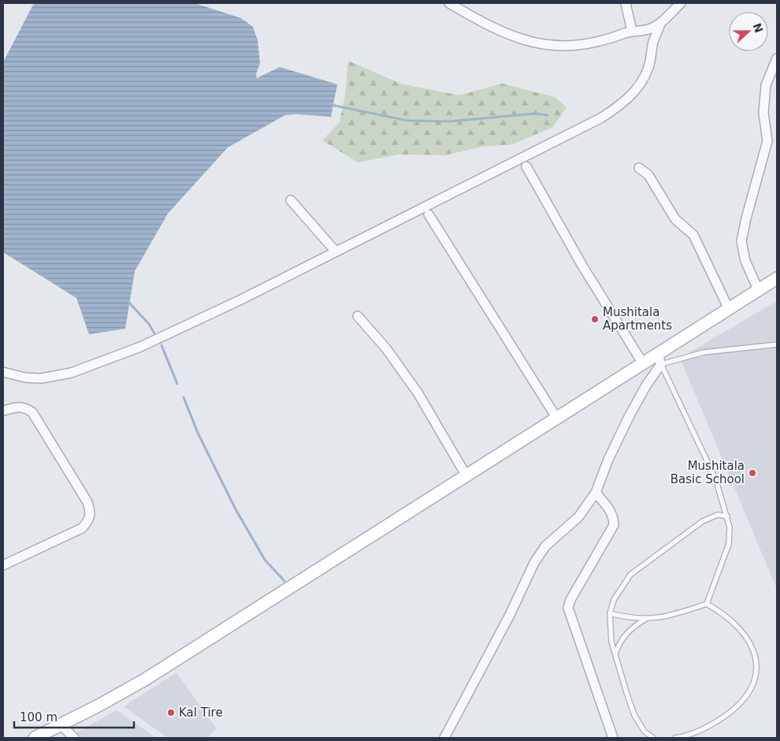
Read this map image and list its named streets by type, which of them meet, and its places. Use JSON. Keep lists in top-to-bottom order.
{
  "places": ["Mushitala Apartments", "Mushitala Basic School", "Kal Tire"],
  "scale_bar": "100 m",
  "north": "right"
}
